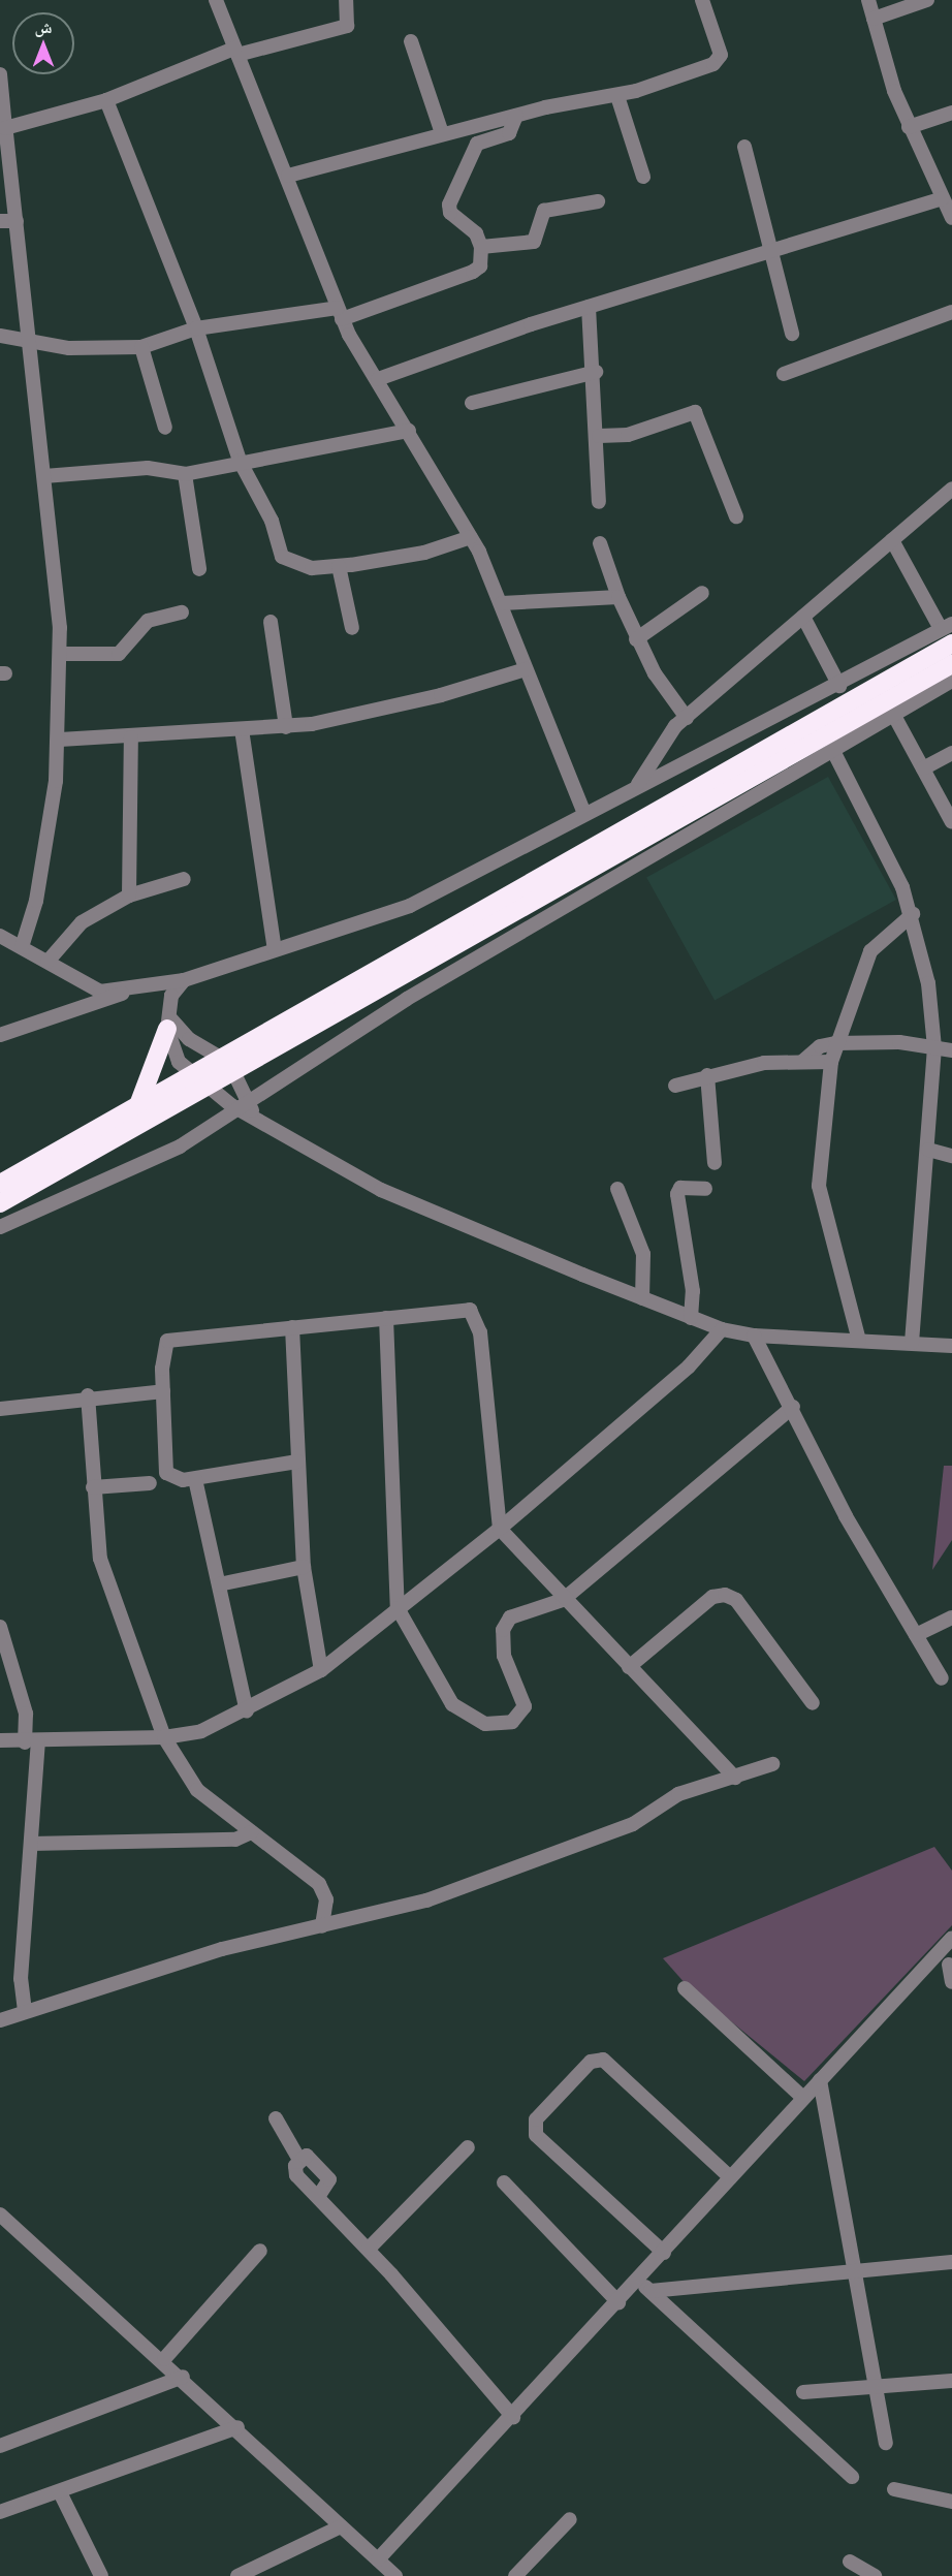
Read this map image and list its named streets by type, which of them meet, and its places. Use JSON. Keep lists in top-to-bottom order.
{
  "north": "top"
}
